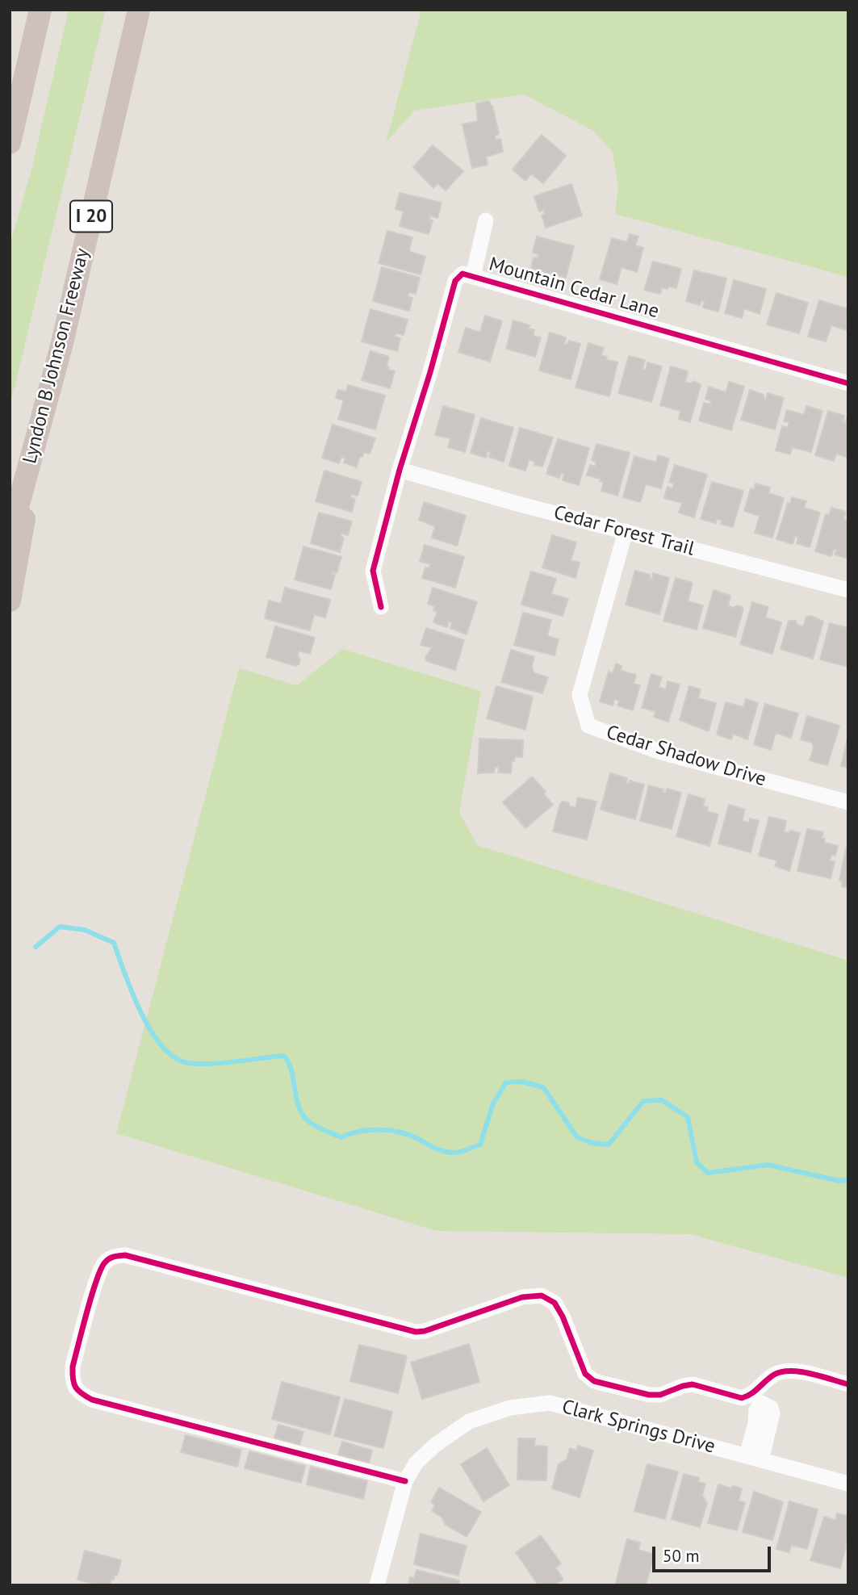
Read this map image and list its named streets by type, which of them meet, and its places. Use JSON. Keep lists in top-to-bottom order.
{
  "streets": {
    "highway": ["I 20", "Lyndon B Johnson Freeway"],
    "street": [
      "Mountain Cedar Lane",
      "Cedar Forest Trail",
      "Cedar Shadow Drive",
      "Clark Springs Drive"
    ]
  },
  "crossings": [
    ["Mountain Cedar Lane", "Cedar Forest Trail"],
    ["Cedar Forest Trail", "Cedar Shadow Drive"]
  ],
  "scale_bar": "50 m"
}
